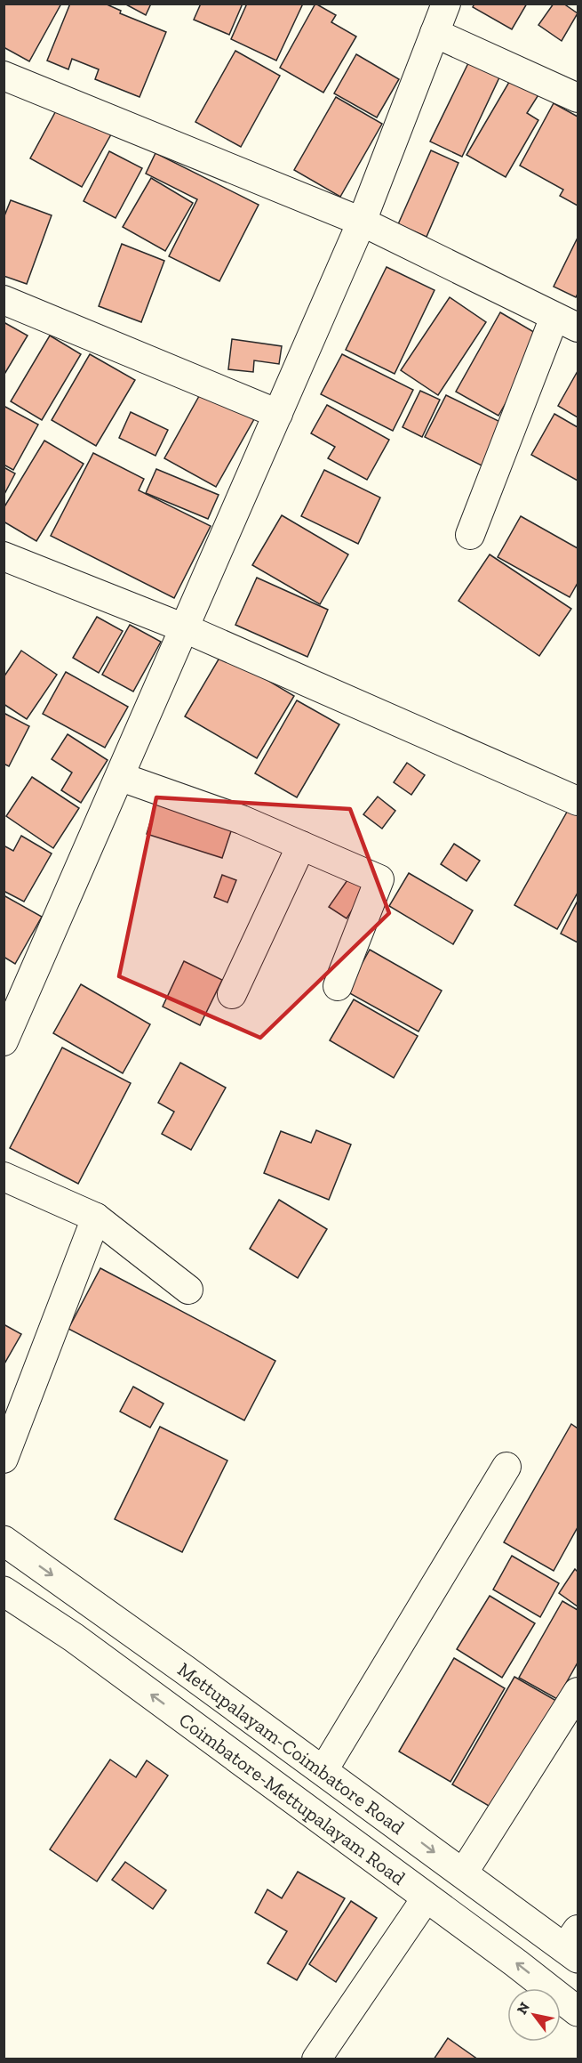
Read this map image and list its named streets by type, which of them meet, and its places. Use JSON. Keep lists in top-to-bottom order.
{
  "streets": {
    "highway": ["Mettupalayam-Coimbatore Road", "Coimbatore-Mettupalayam Road"]
  },
  "one_way": ["Mettupalayam-Coimbatore Road", "Coimbatore-Mettupalayam Road"],
  "north": "top left"
}
